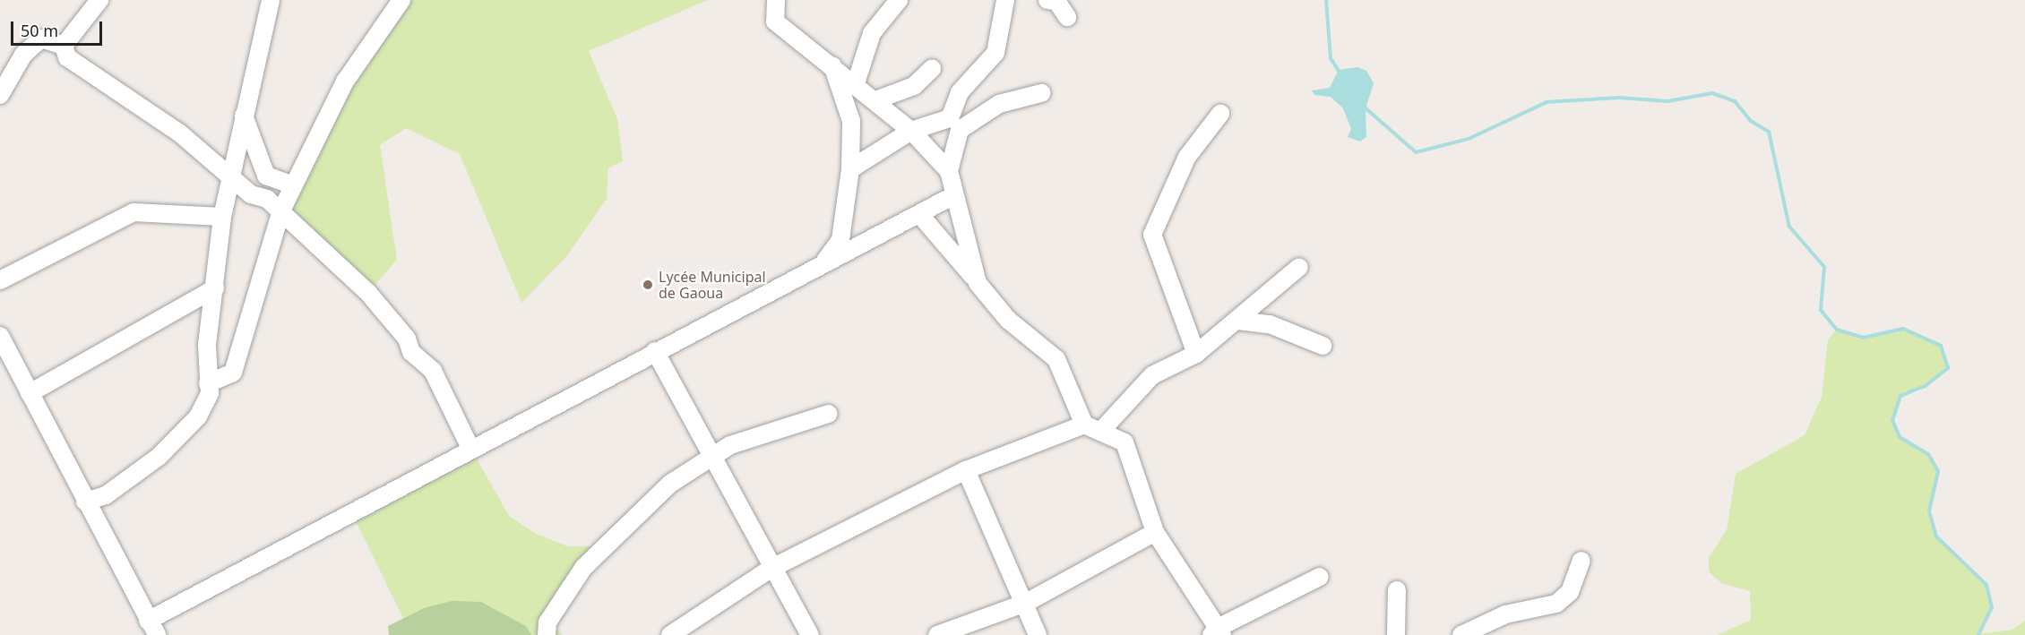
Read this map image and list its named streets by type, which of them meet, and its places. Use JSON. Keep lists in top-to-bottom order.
{
  "places": ["Lycée Municipal de Gaoua"],
  "scale_bar": "50 m"
}
